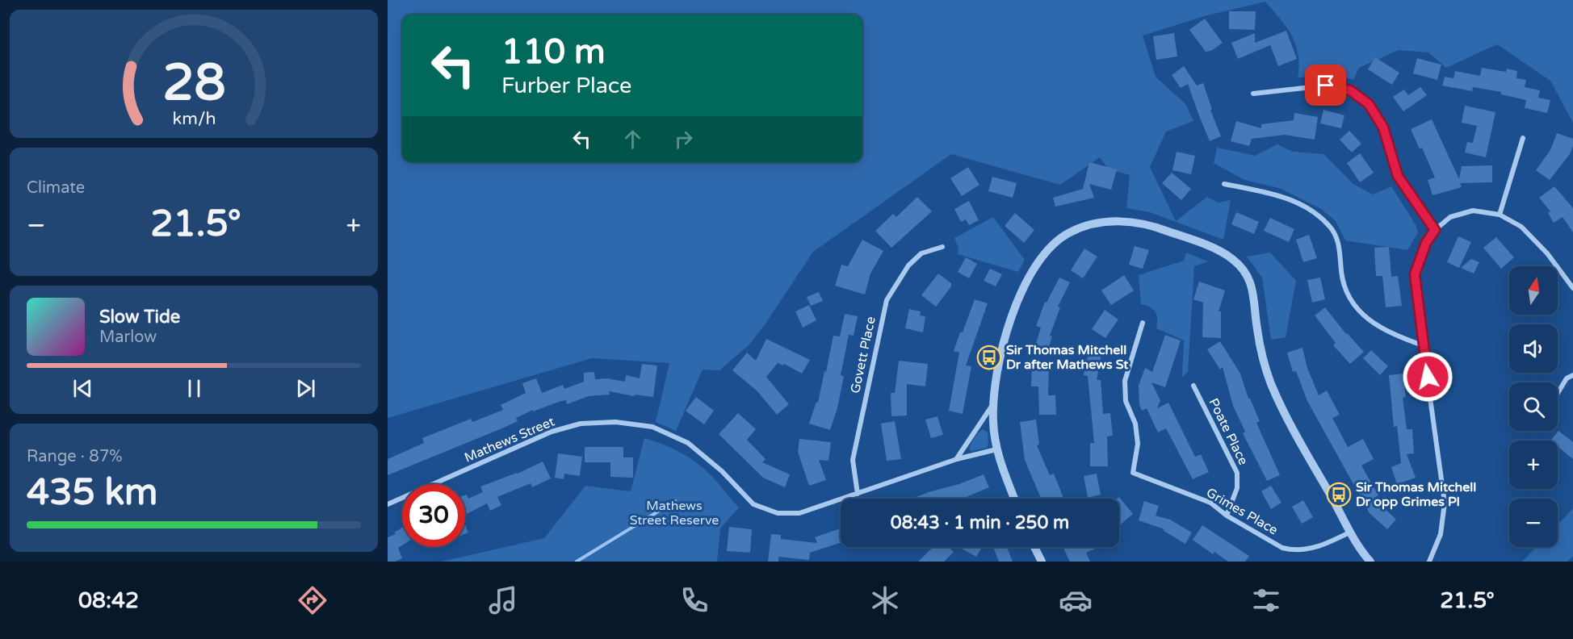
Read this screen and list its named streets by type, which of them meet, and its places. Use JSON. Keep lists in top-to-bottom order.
{
  "streets": {
    "street": [
      "Govett Place",
      "Poate Place",
      "Mathews Street",
      "Grimes Place"
    ]
  },
  "crossings": [
    ["Govett Place", "Mathews Street"],
    ["Poate Place", "Grimes Place"]
  ],
  "parks": ["Mathews Street Reserve"],
  "places": {
    "bus stop": ["Sir Thomas Mitchell Dr after Mathews St", "Sir Thomas Mitchell Dr opp Grimes Pl"]
  },
  "north": "top",
  "page": {
    "turn": ["110 m", "Furber Place"],
    "tile": [
      "Climate",
      ["Range · 87%", "435 km"]
    ],
    "heat": ["−", "21.5°", "+"],
    "map_buttons": ["+", "−"],
    "song": ["Slow Tide", "Marlow"],
    "limit": "30",
    "trip": "08:43 · 1 min · 250 m",
    "tabs": ["08:42", "21.5°"],
    "gauge": ["28", "km/h"]
  }
}
